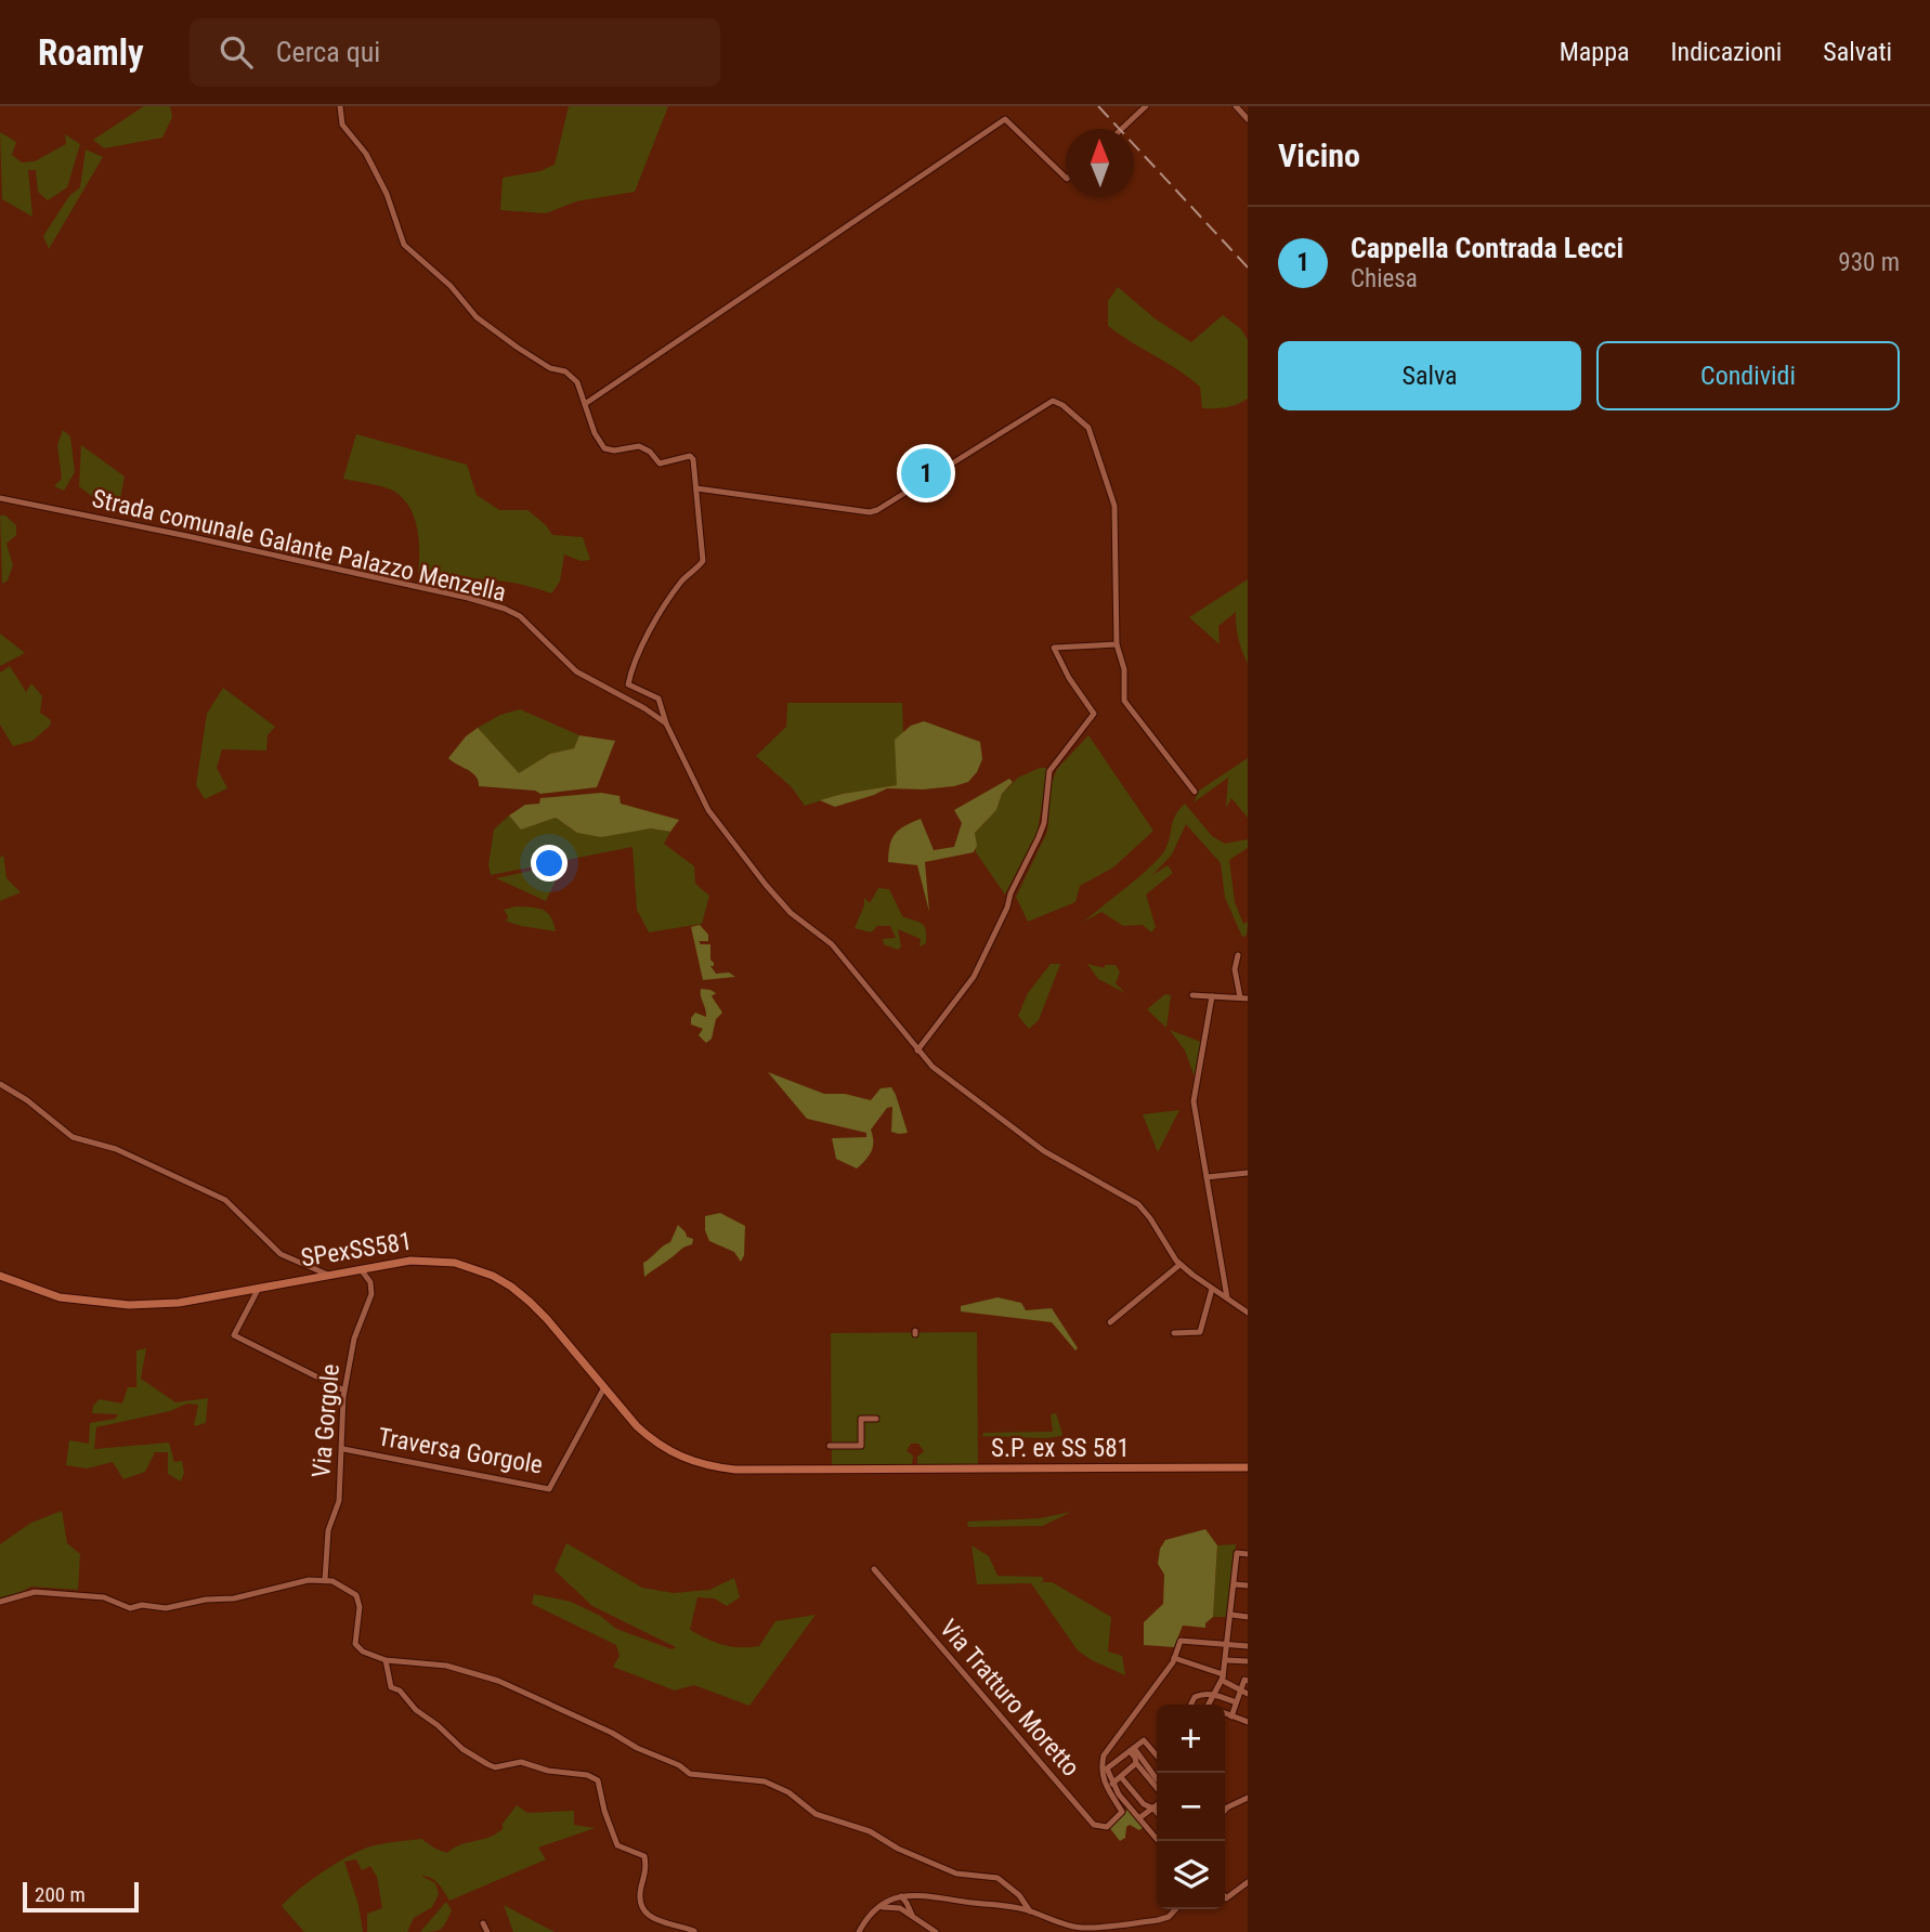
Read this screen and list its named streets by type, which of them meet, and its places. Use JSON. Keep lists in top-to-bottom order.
{
  "streets": {
    "main road": ["SPexSS581", "S.P. ex SS 581"],
    "street": [
      "Strada comunale Galante Palazzo Menzella",
      "Via Gorgole",
      "Traversa Gorgole",
      "Via Tratturo Moretto"
    ]
  },
  "crossings": [
    ["SPexSS581", "Via Gorgole"],
    ["SPexSS581", "S.P. ex SS 581"],
    ["SPexSS581", "Traversa Gorgole"],
    ["Via Gorgole", "Traversa Gorgole"]
  ],
  "scale_bar": "200 m",
  "north": "top",
  "page": {
    "header": "Roamly",
    "search": "Cerca qui",
    "nav": ["Mappa", "Indicazioni", "Salvati"],
    "heading": "Vicino",
    "list": [
      {
        "mark": "1",
        "name": "Cappella Contrada Lecci",
        "note": "Chiesa",
        "value": "930 m"
      }
    ],
    "buttons": ["Salva", "Condividi"],
    "pins": "1",
    "map_buttons": ["+", "−"],
    "scale": "200 m"
  }
}
